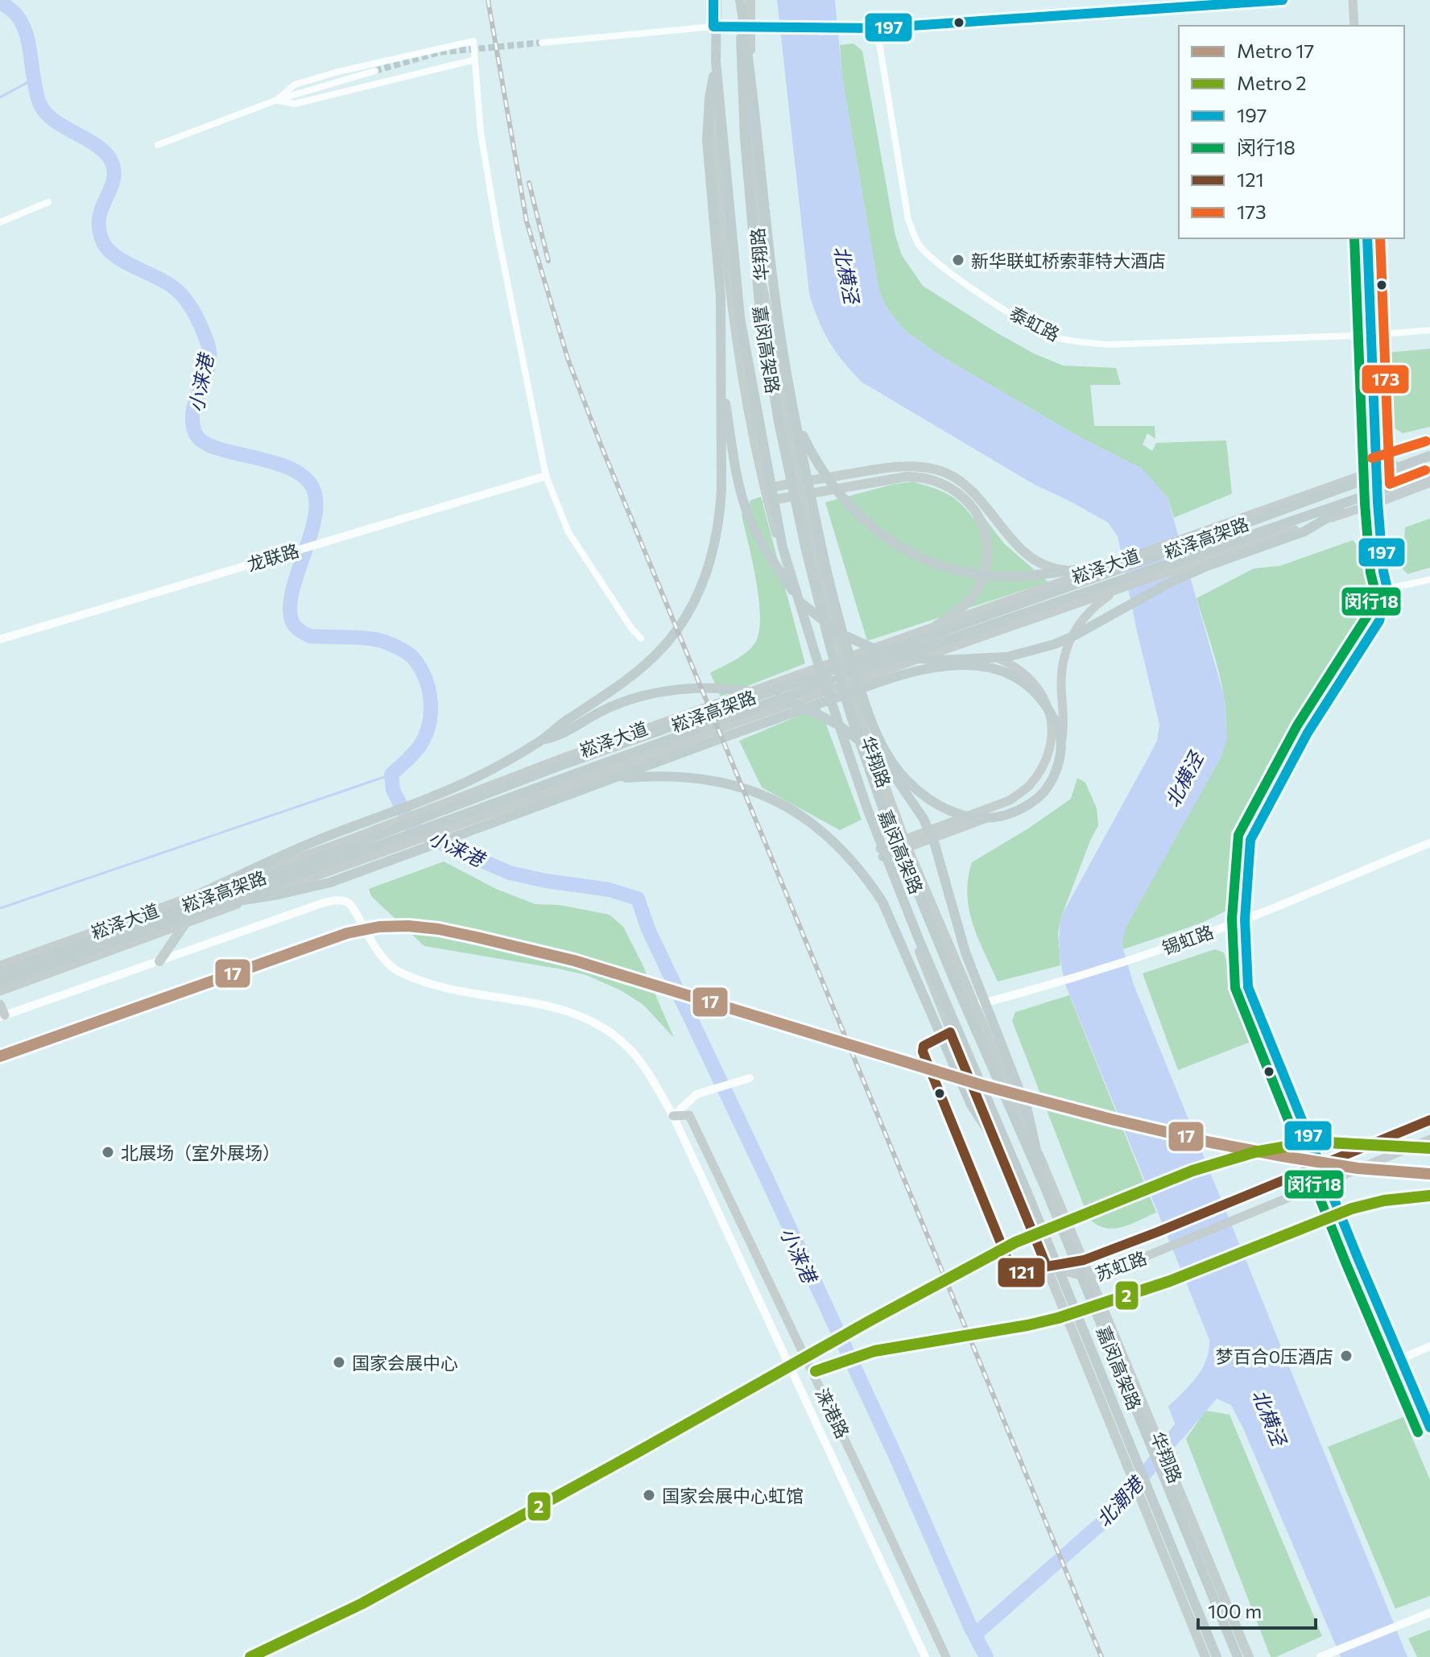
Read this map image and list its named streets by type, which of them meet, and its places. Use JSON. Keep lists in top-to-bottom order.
{
  "streets": {
    "highway": ["嘉闵高架路", "崧泽高架路"],
    "main road": [
      "华翔路",
      "崧泽大道",
      "苏虹路",
      "涞港路"
    ],
    "street": ["泰虹路", "龙联路", "锡虹路"]
  },
  "crossings": [
    ["华翔路", "嘉闵高架路"],
    ["华翔路", "锡虹路"],
    ["华翔路", "苏虹路"]
  ],
  "water": ["北横泾", "小涞港", "北潮港"],
  "places": [
    "新华联虹桥索菲特大酒店",
    "北展场（室外展场）",
    "梦百合0压酒店",
    "国家会展中心",
    "国家会展中心虹馆"
  ],
  "lines": [
    "transit line 197",
    "transit line 闵行18",
    "transit line 173",
    "metro line 17",
    "transit line 121",
    "metro line 2"
  ],
  "legend": [
    "Metro 17",
    "Metro 2",
    "197",
    "闵行18",
    "121",
    "173"
  ],
  "scale_bar": "100 m"
}
